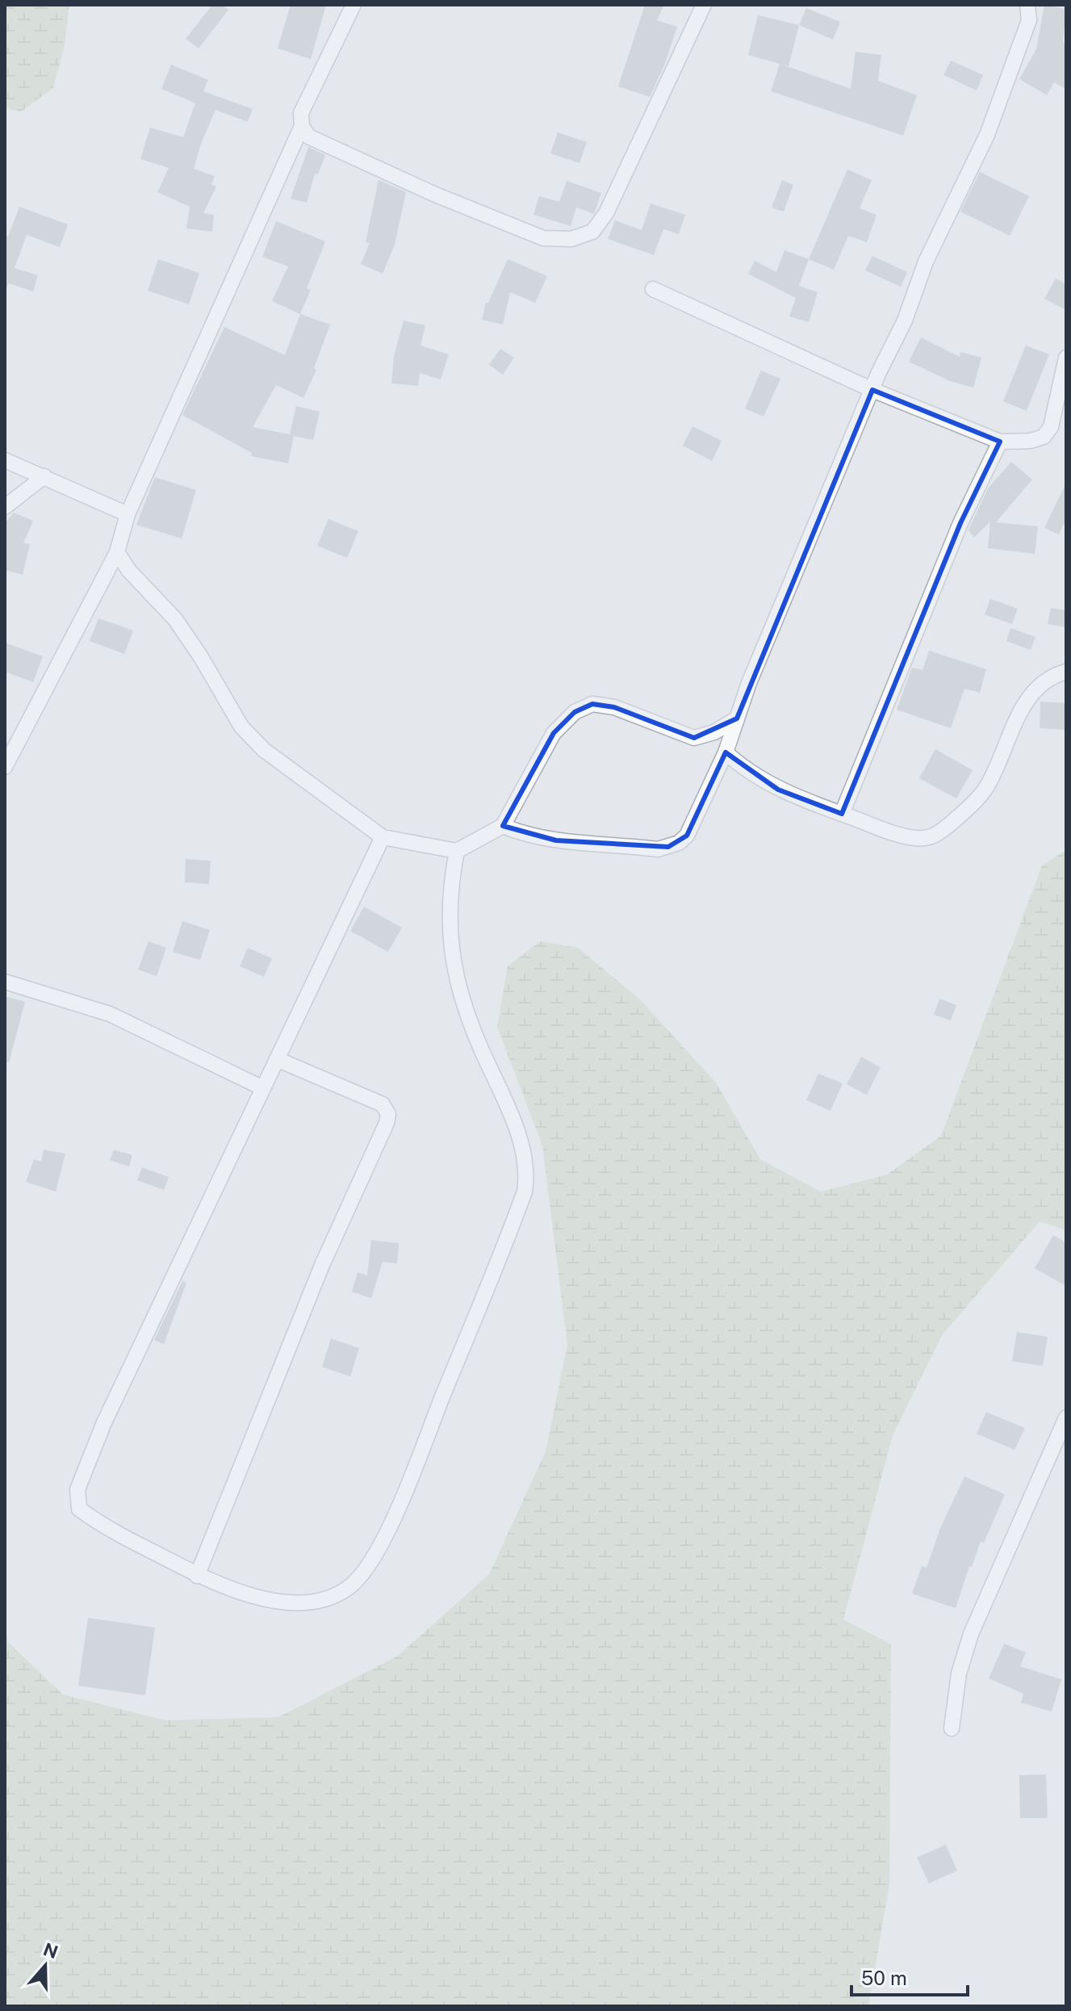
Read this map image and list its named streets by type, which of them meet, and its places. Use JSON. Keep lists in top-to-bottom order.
{
  "scale_bar": "50 m",
  "north": "top"
}
